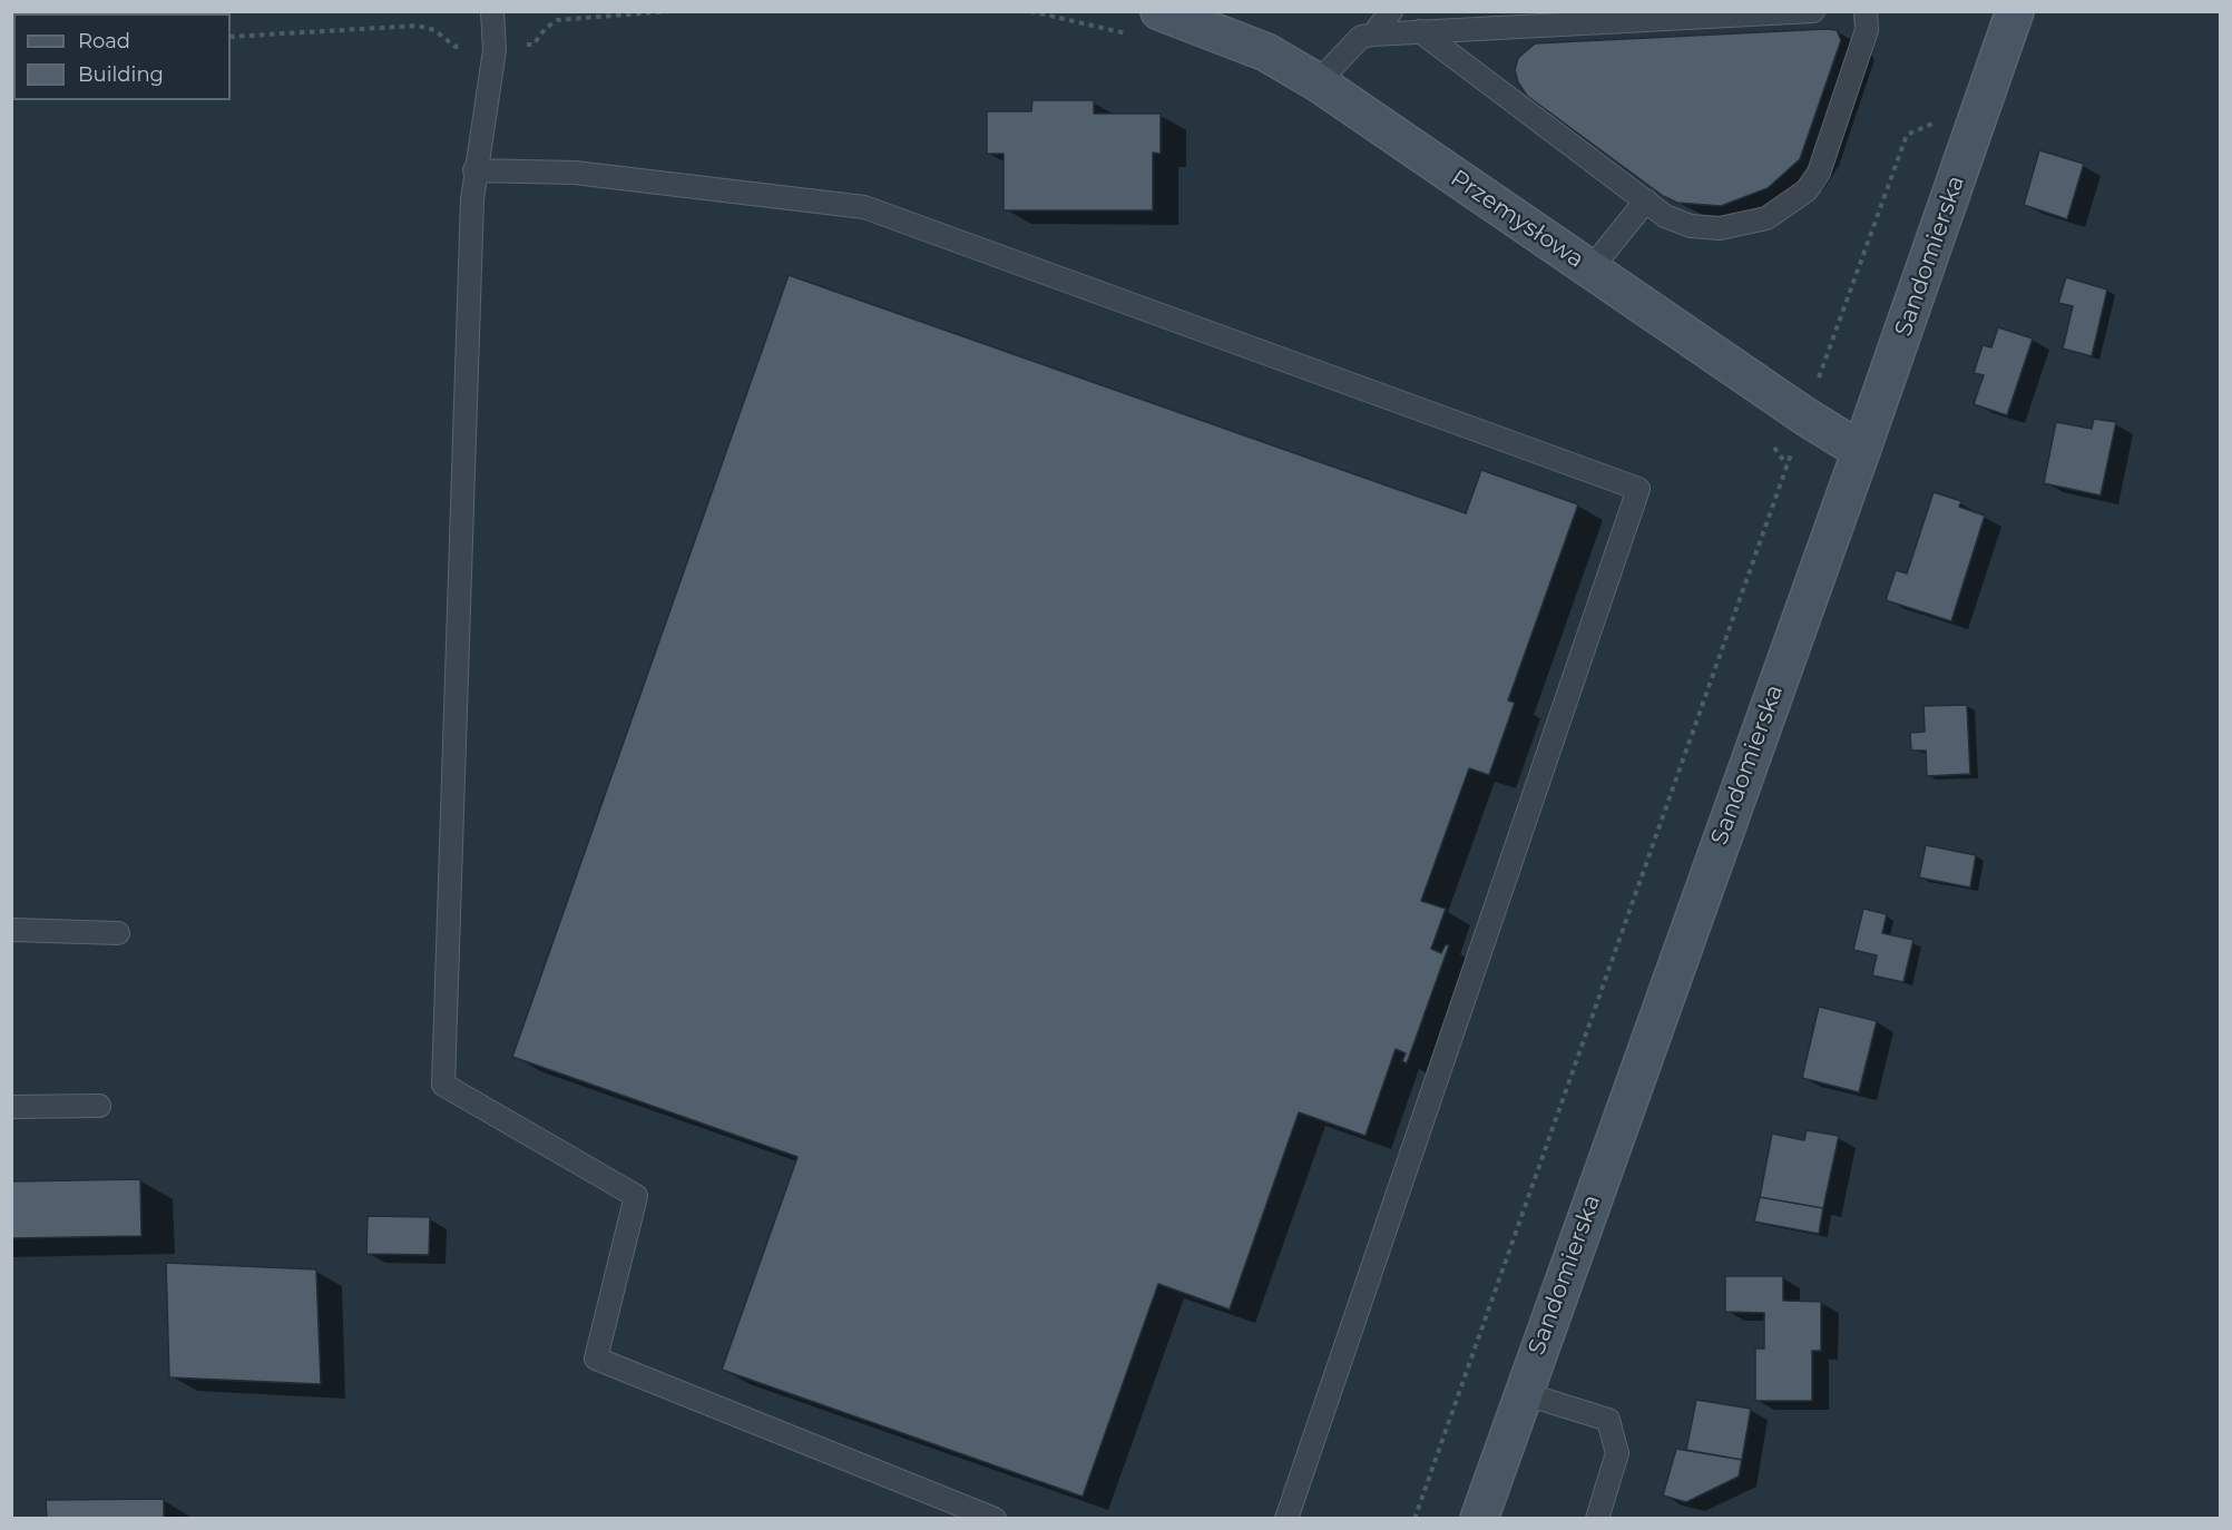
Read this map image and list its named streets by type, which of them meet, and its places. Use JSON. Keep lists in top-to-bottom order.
{
  "streets": {
    "street": ["Przemysłowa", "Sandomierska"]
  },
  "crossings": [
    ["Przemysłowa", "Sandomierska"]
  ],
  "legend": ["Road", "Building"]
}
